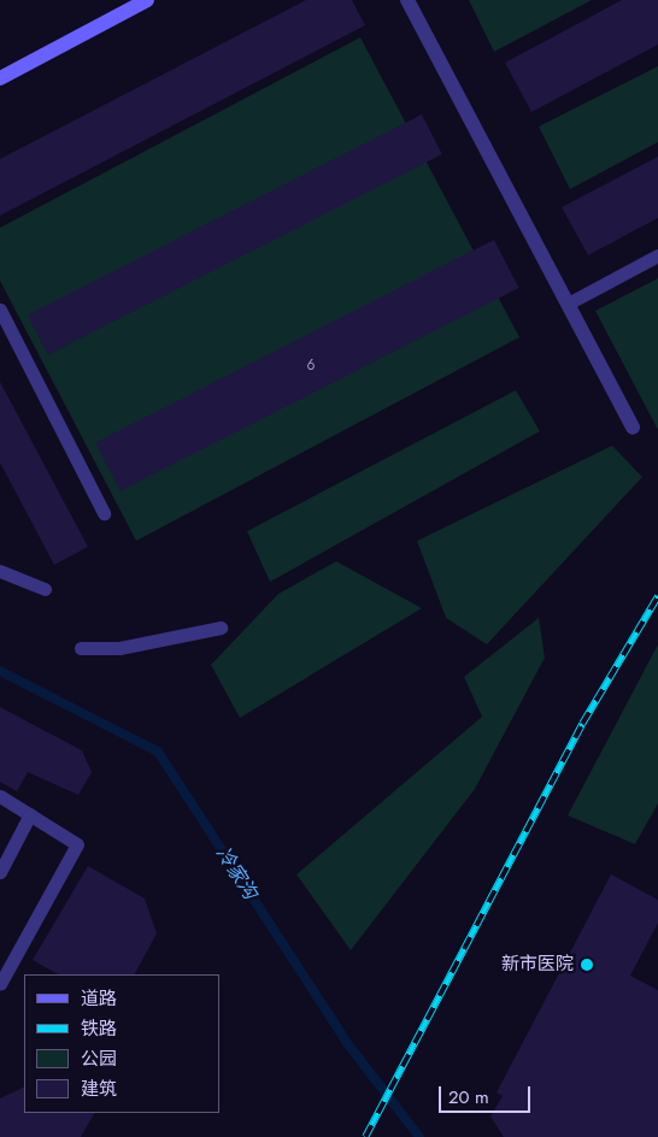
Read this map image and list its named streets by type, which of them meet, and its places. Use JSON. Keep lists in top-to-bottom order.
{
  "water": ["冷家沟"],
  "places": ["新市医院"],
  "house_numbers": ["6"],
  "legend": [
    "道路",
    "铁路",
    "公园",
    "建筑"
  ],
  "scale_bar": "20 m"
}
